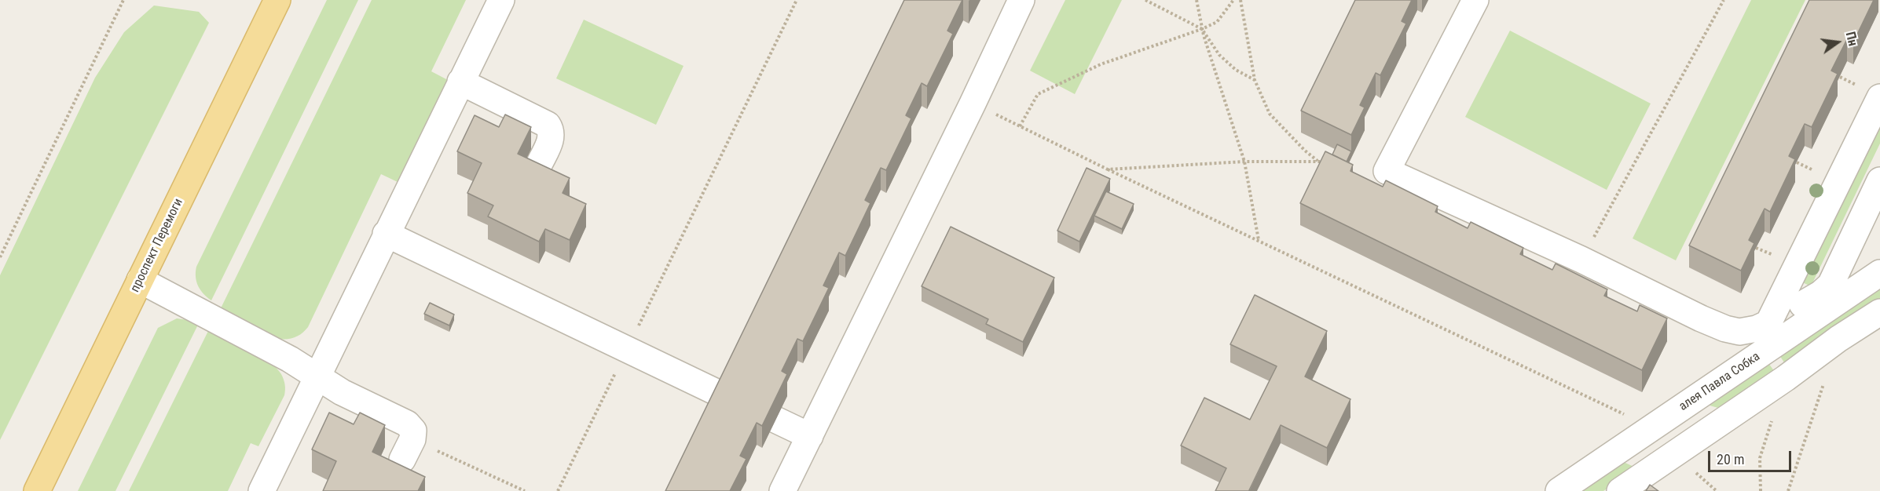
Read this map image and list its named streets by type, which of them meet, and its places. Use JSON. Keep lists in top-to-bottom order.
{
  "streets": {
    "main road": ["проспект Перемоги"],
    "street": ["алея Павла Собка"]
  },
  "scale_bar": "20 m",
  "north": "right"
}
